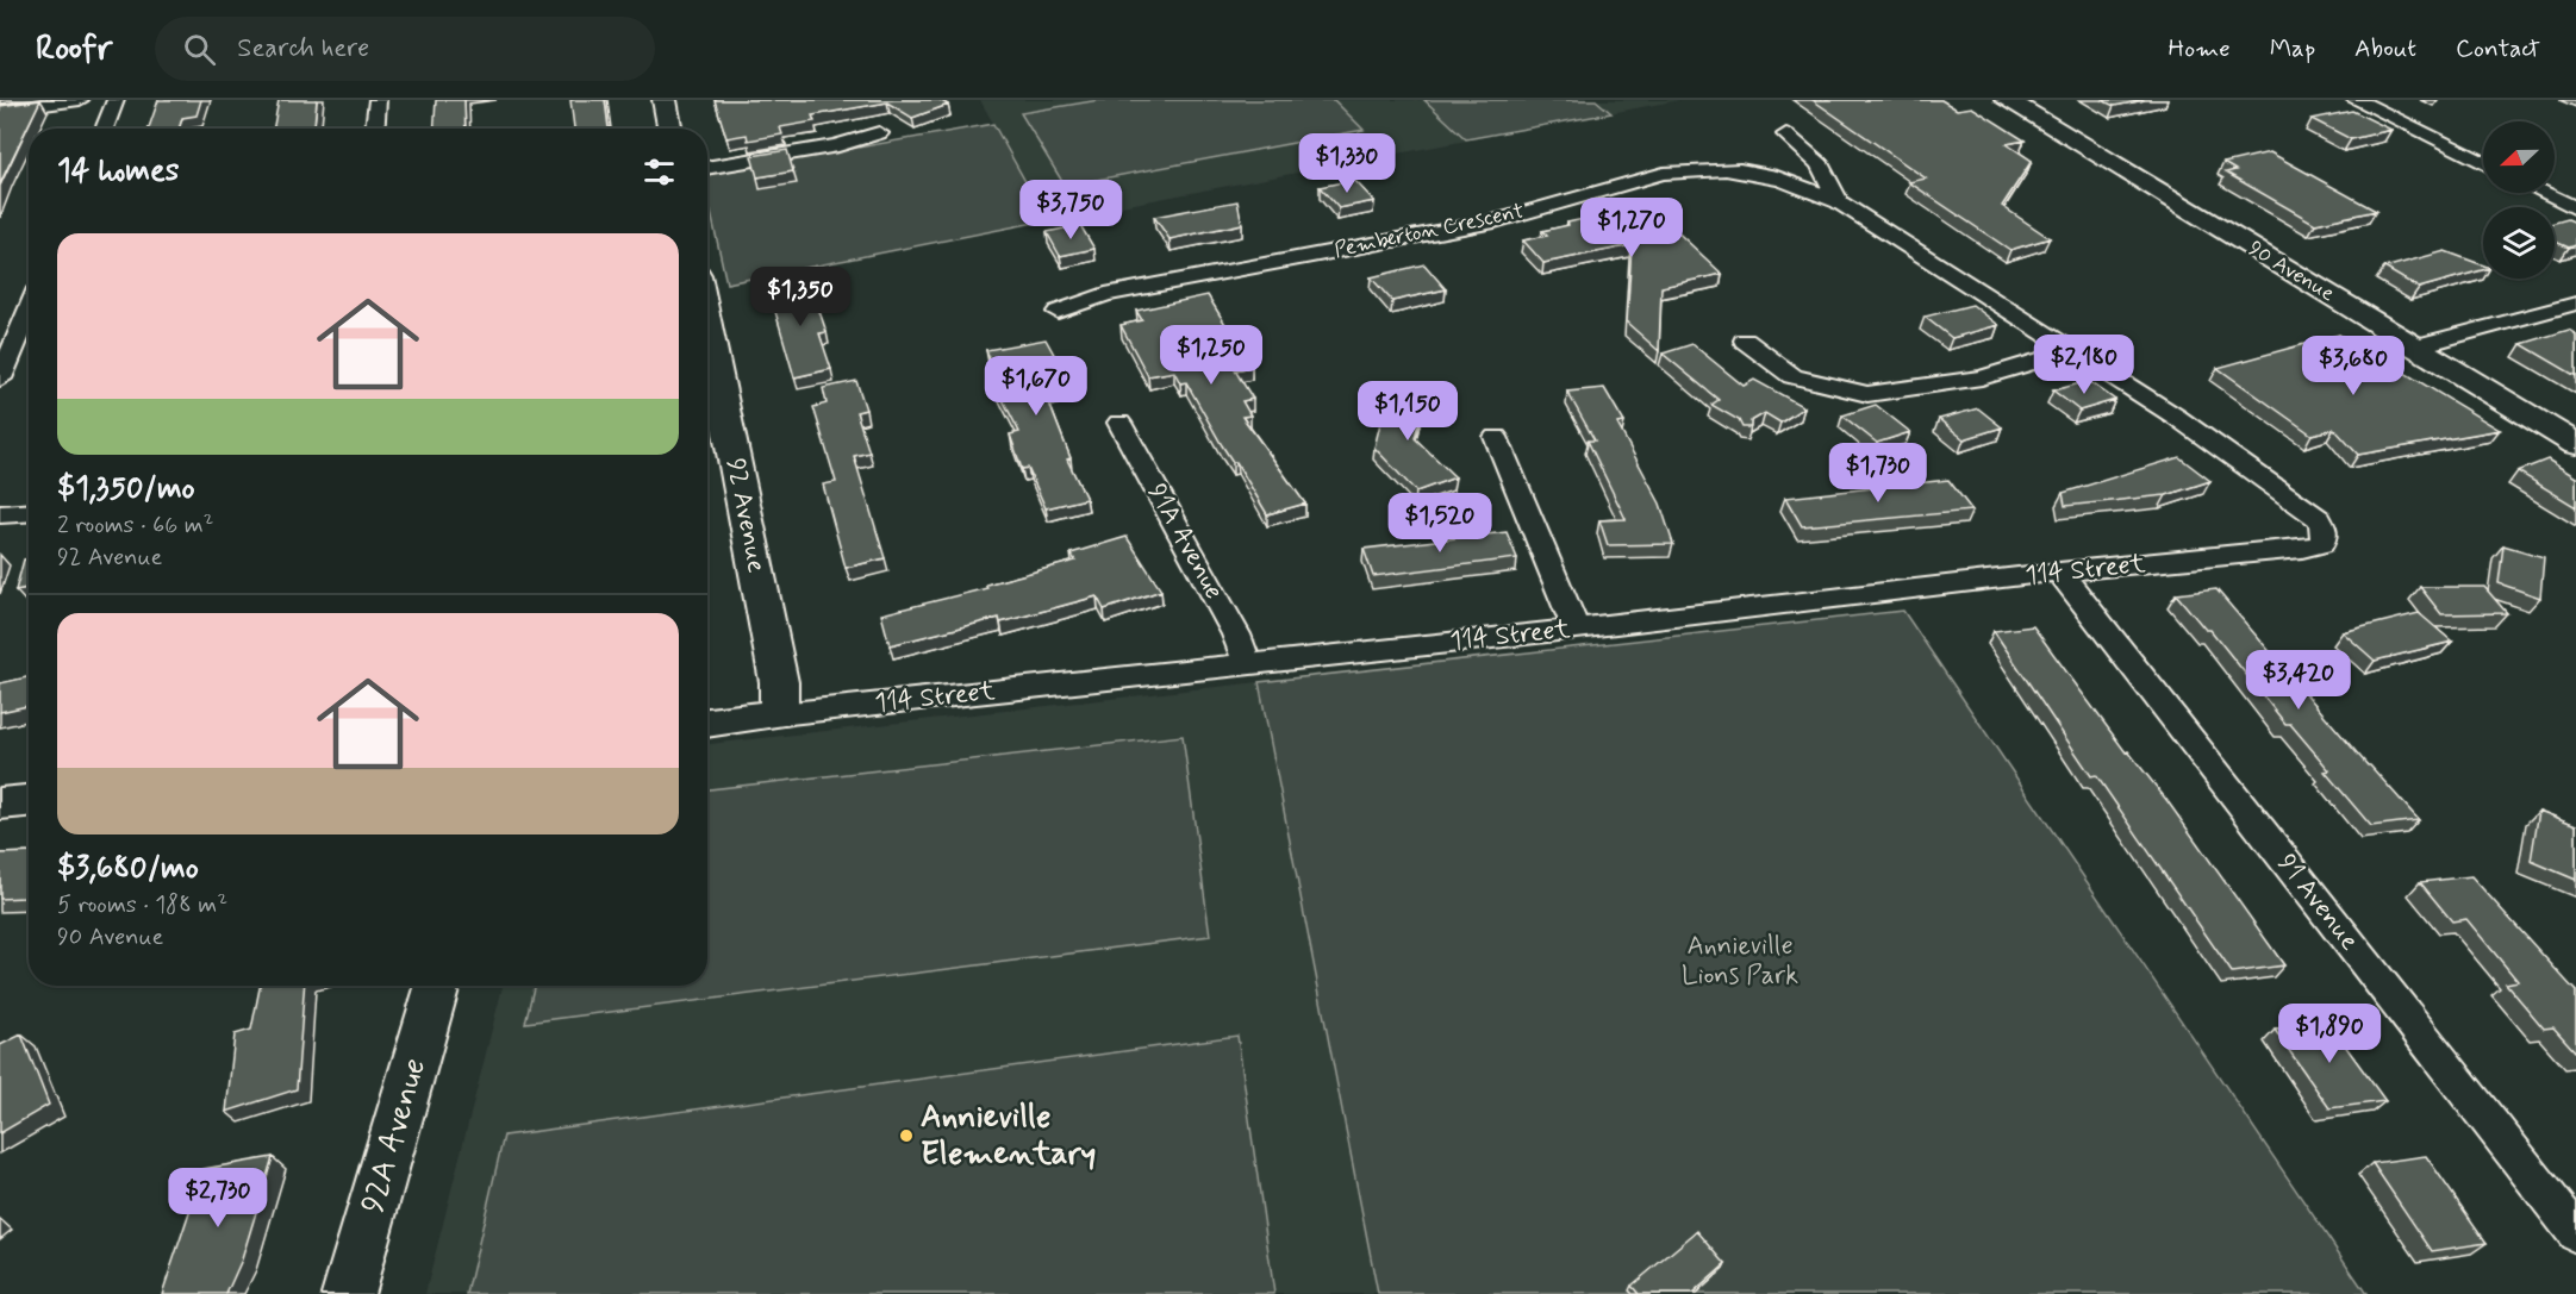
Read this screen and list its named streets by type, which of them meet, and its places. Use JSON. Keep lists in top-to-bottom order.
{
  "streets": {
    "street": [
      "Pemberton Crescent",
      "90 Avenue",
      "92 Avenue",
      "91A Avenue",
      "114 Street",
      "91 Avenue",
      "92A Avenue"
    ]
  },
  "crossings": [
    ["Pemberton Crescent", "114 Street"],
    ["92 Avenue", "114 Street"],
    ["91A Avenue", "114 Street"],
    ["114 Street", "91 Avenue"]
  ],
  "parks": ["Annieville Lions Park"],
  "places": ["Annieville Elementary"],
  "north": "left",
  "page": {
    "header": "Roofr",
    "search": "Search here",
    "nav": [
      "Home",
      "Map",
      "About",
      "Contact"
    ],
    "heading": "14 homes",
    "price": [
      "$1,330",
      "$3,750",
      "$1,270",
      "$1,350",
      "$1,250",
      "$2,180",
      "$3,680",
      "$1,670",
      "$1,150",
      "$1,730",
      "$1,520",
      "$3,420",
      "$1,890",
      "$2,730"
    ],
    "list": [
      {
        "name": "$1,350/mo",
        "note": "2 rooms · 66 m² · 92 Avenue"
      },
      {
        "name": "$3,680/mo",
        "note": "5 rooms · 188 m² · 90 Avenue"
      }
    ]
  }
}
